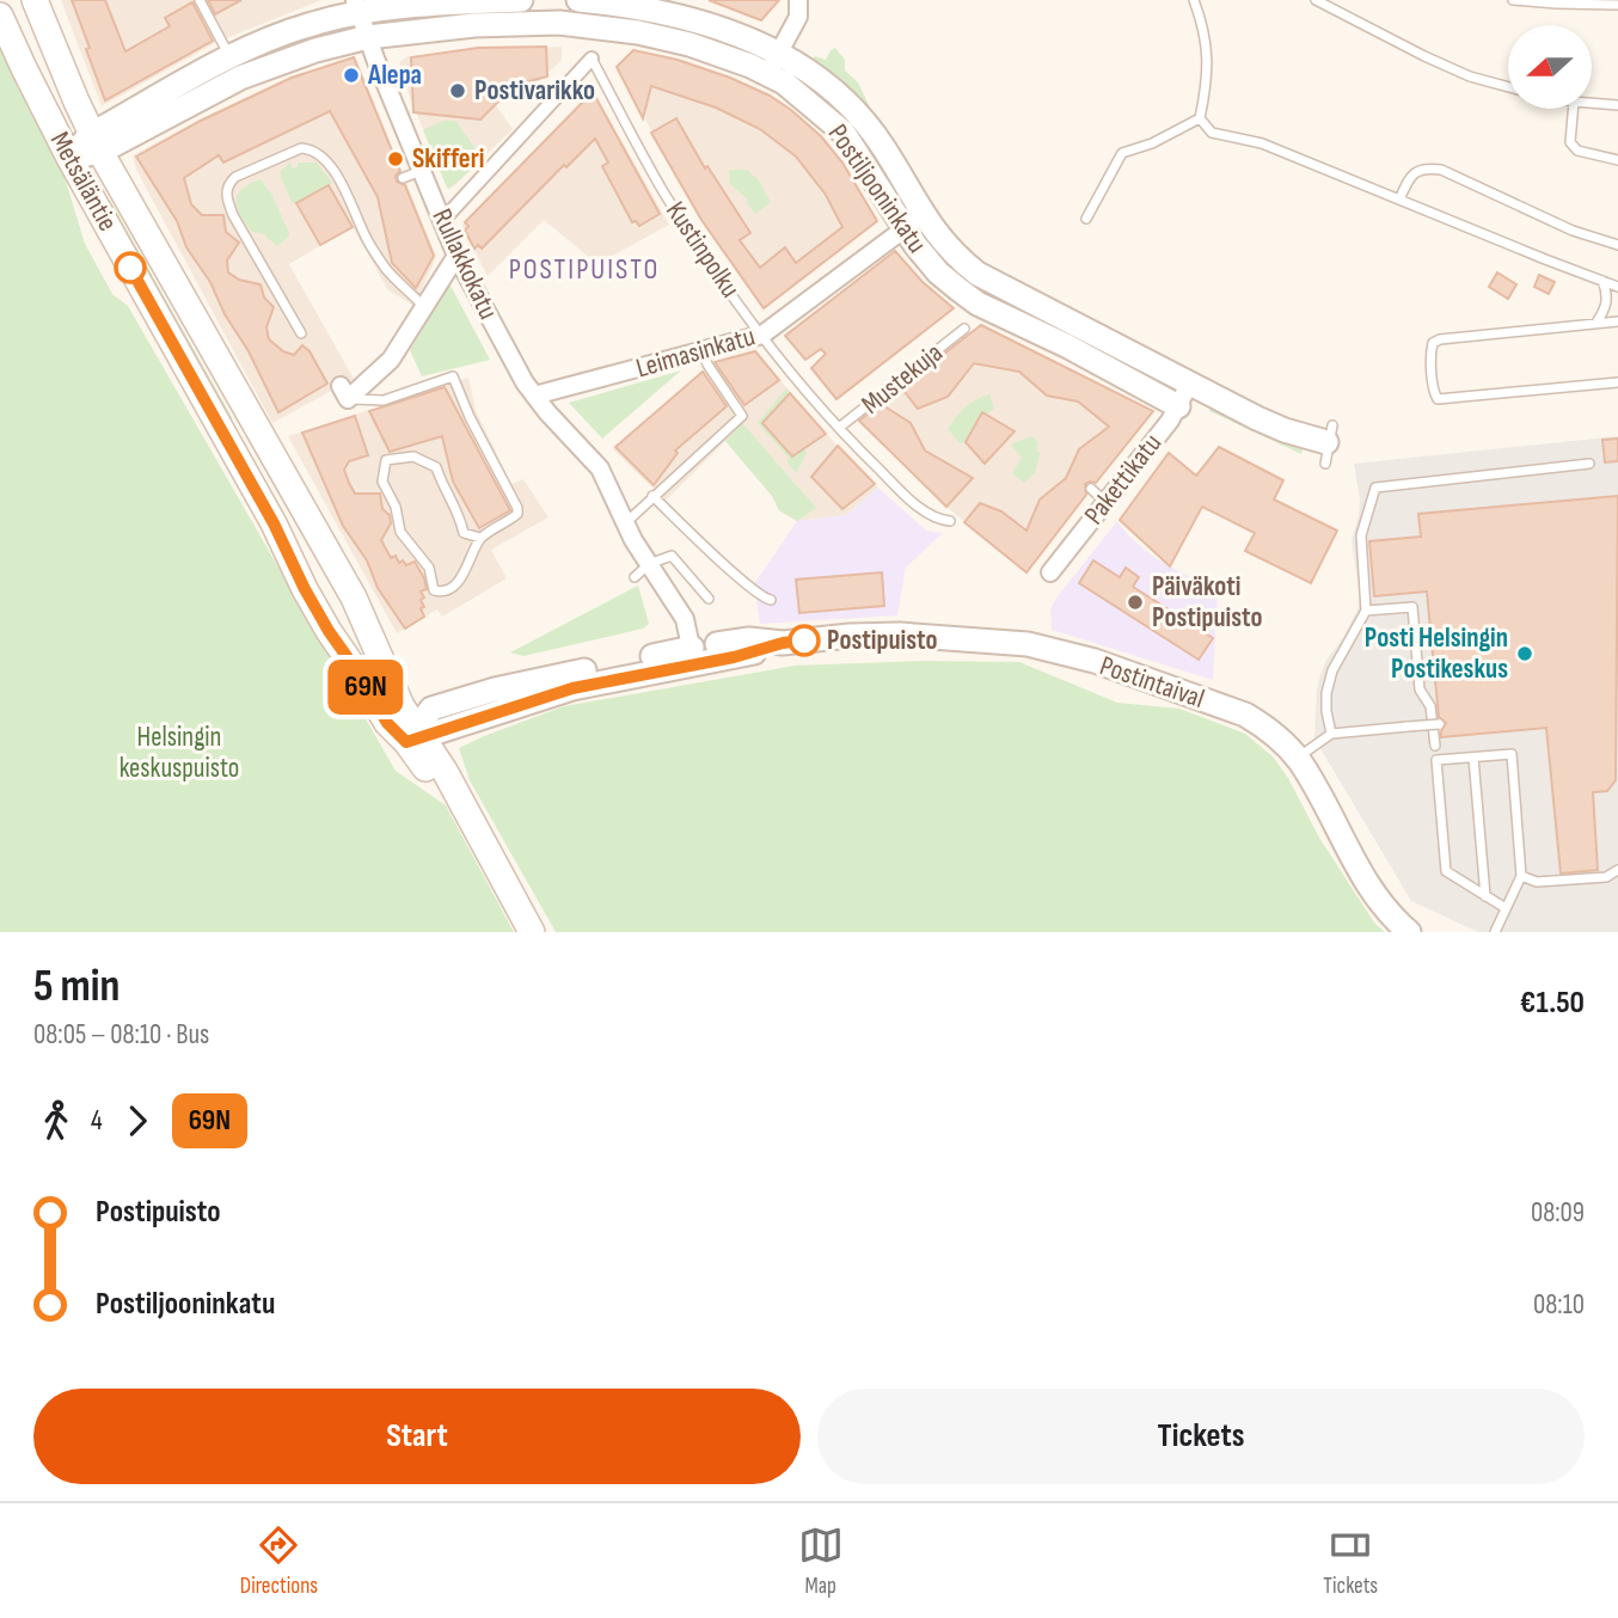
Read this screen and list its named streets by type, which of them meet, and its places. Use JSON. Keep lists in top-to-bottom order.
{
  "streets": {
    "main road": ["Metsäläntie"],
    "street": [
      "Postiljooninkatu",
      "Rullakkokatu",
      "Leimasinkatu",
      "Pakettikatu",
      "Postintaival"
    ],
    "lane": ["Kustinpolku", "Mustekuja"]
  },
  "crossings": [
    ["Metsäläntie", "Postiljooninkatu"],
    ["Metsäläntie", "Postintaival"],
    ["Postiljooninkatu", "Rullakkokatu"],
    ["Postiljooninkatu", "Leimasinkatu"],
    ["Postiljooninkatu", "Pakettikatu"],
    ["Kustinpolku", "Leimasinkatu"],
    ["Kustinpolku", "Mustekuja"],
    ["Rullakkokatu", "Leimasinkatu"],
    ["Rullakkokatu", "Postintaival"]
  ],
  "districts": ["POSTIPUISTO"],
  "parks": ["Helsingin keskuspuisto"],
  "places": [
    "Alepa",
    "Postivarikko",
    "Skifferi",
    "Päiväkoti Postipuisto",
    "Postipuisto",
    "Posti Helsingin Postikeskus"
  ],
  "lines": ["bus line 69N"],
  "north": "left",
  "page": {
    "on_map": "69N",
    "heading": ["5 min", "08:05 – 08:10 · Bus", "€1.50"],
    "legs": ["4", "69N"],
    "list": [
      {
        "name": "Postipuisto",
        "value": "08:09"
      },
      {
        "name": "Postiljooninkatu",
        "value": "08:10"
      }
    ],
    "buttons": ["Start", "Tickets"],
    "tabs": ["Directions", "Map", "Tickets"]
  }
}
